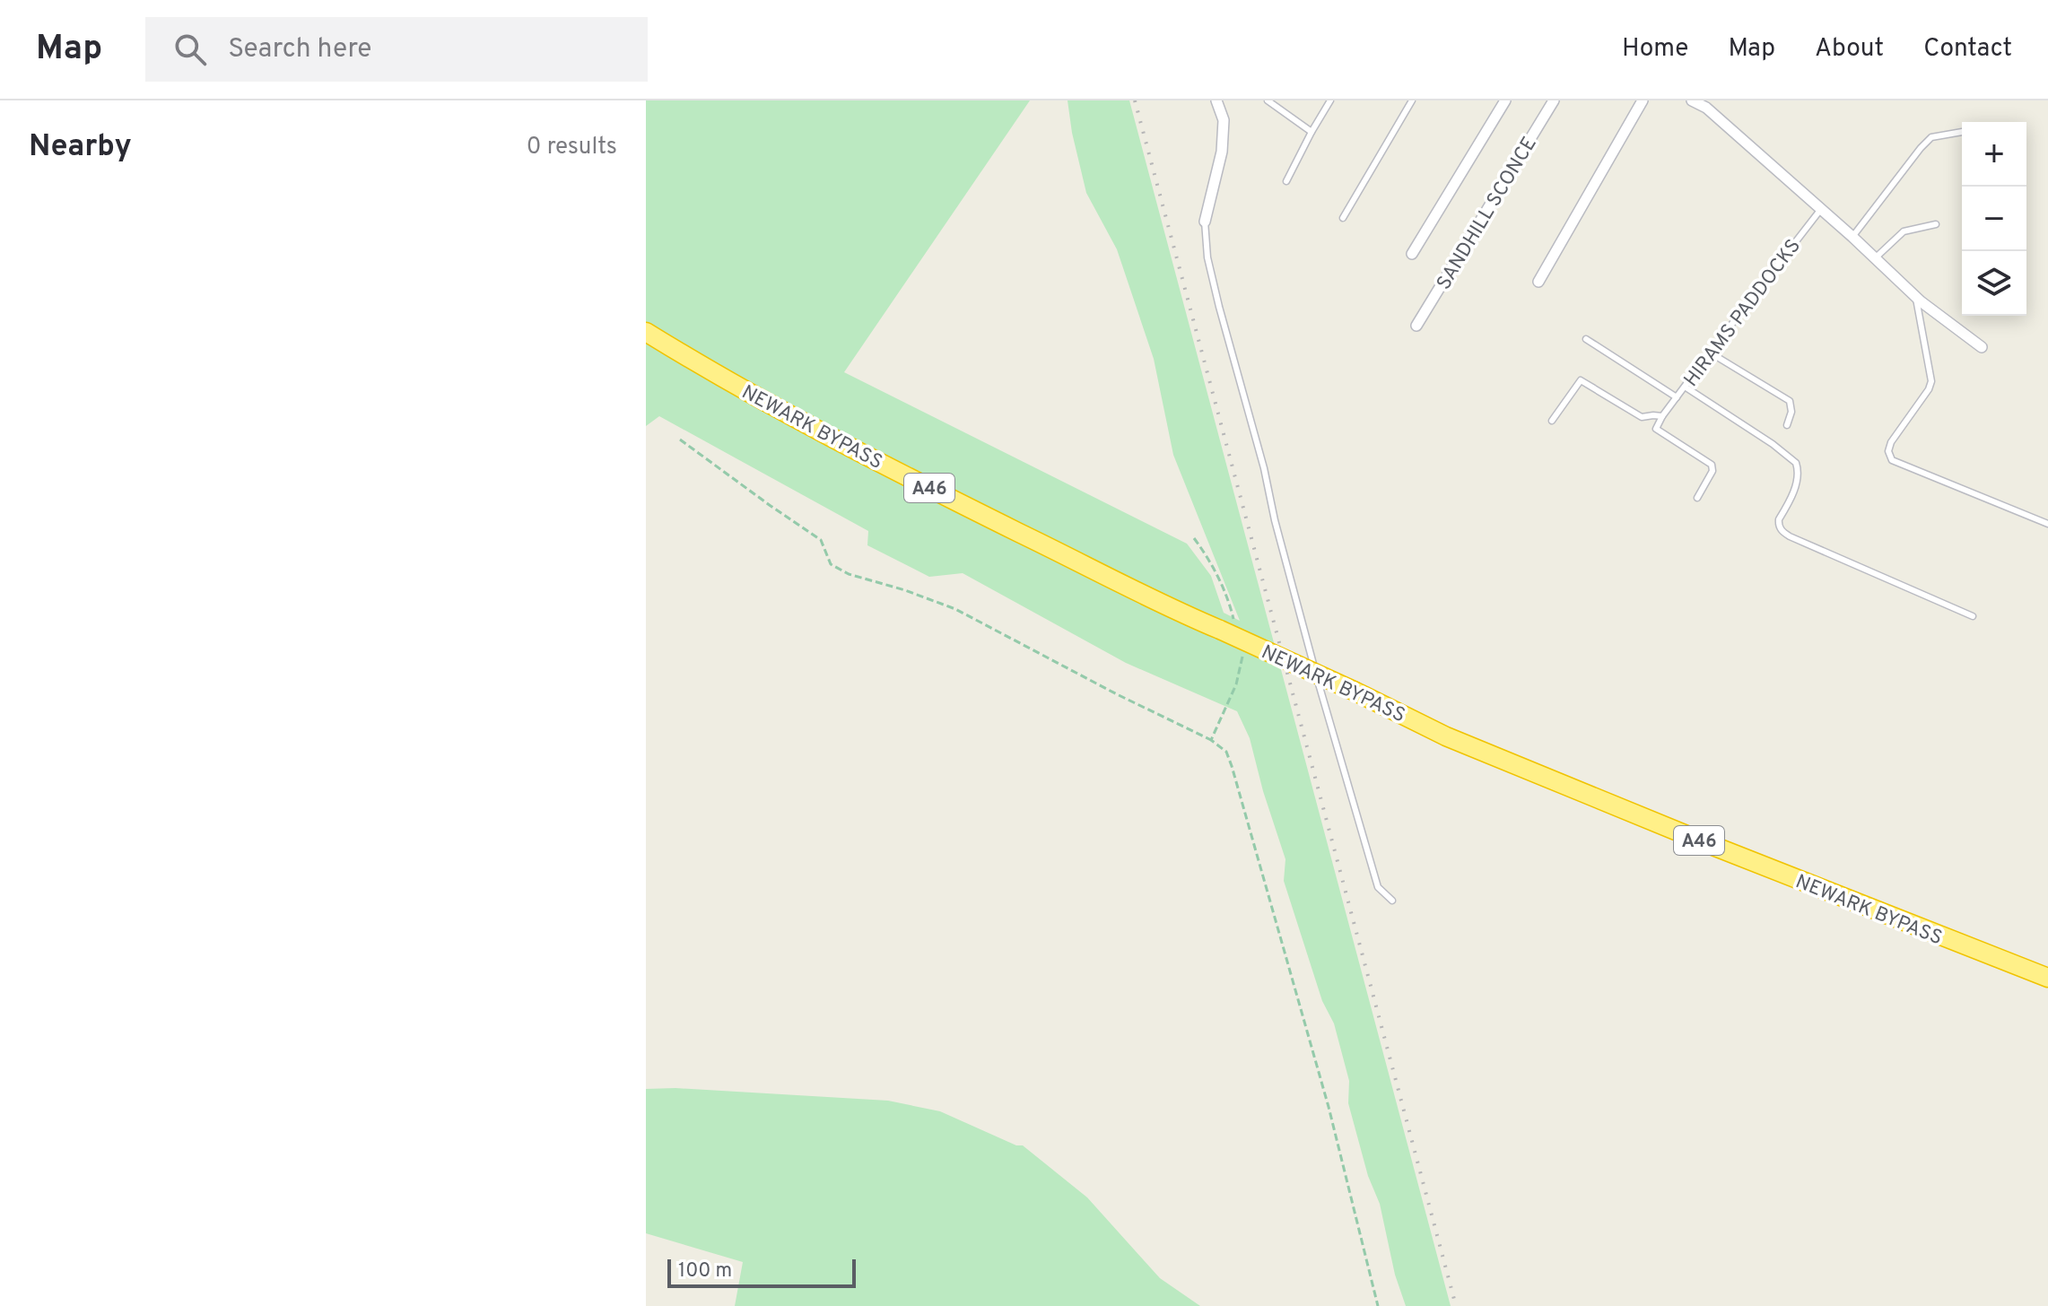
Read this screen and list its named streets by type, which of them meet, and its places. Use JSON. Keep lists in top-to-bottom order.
{
  "streets": {
    "highway": ["NEWARK BYPASS", "A46"],
    "street": ["SANDHILL SCONCE"],
    "lane": ["HIRAMS PADDOCKS"]
  },
  "scale_bar": "100 m",
  "page": {
    "header": "Map",
    "search": "Search here",
    "nav": [
      "Home",
      "Map",
      "About",
      "Contact"
    ],
    "heading": ["Nearby", "0 results"],
    "map_buttons": ["+", "−"],
    "scale": "100 m"
  }
}
